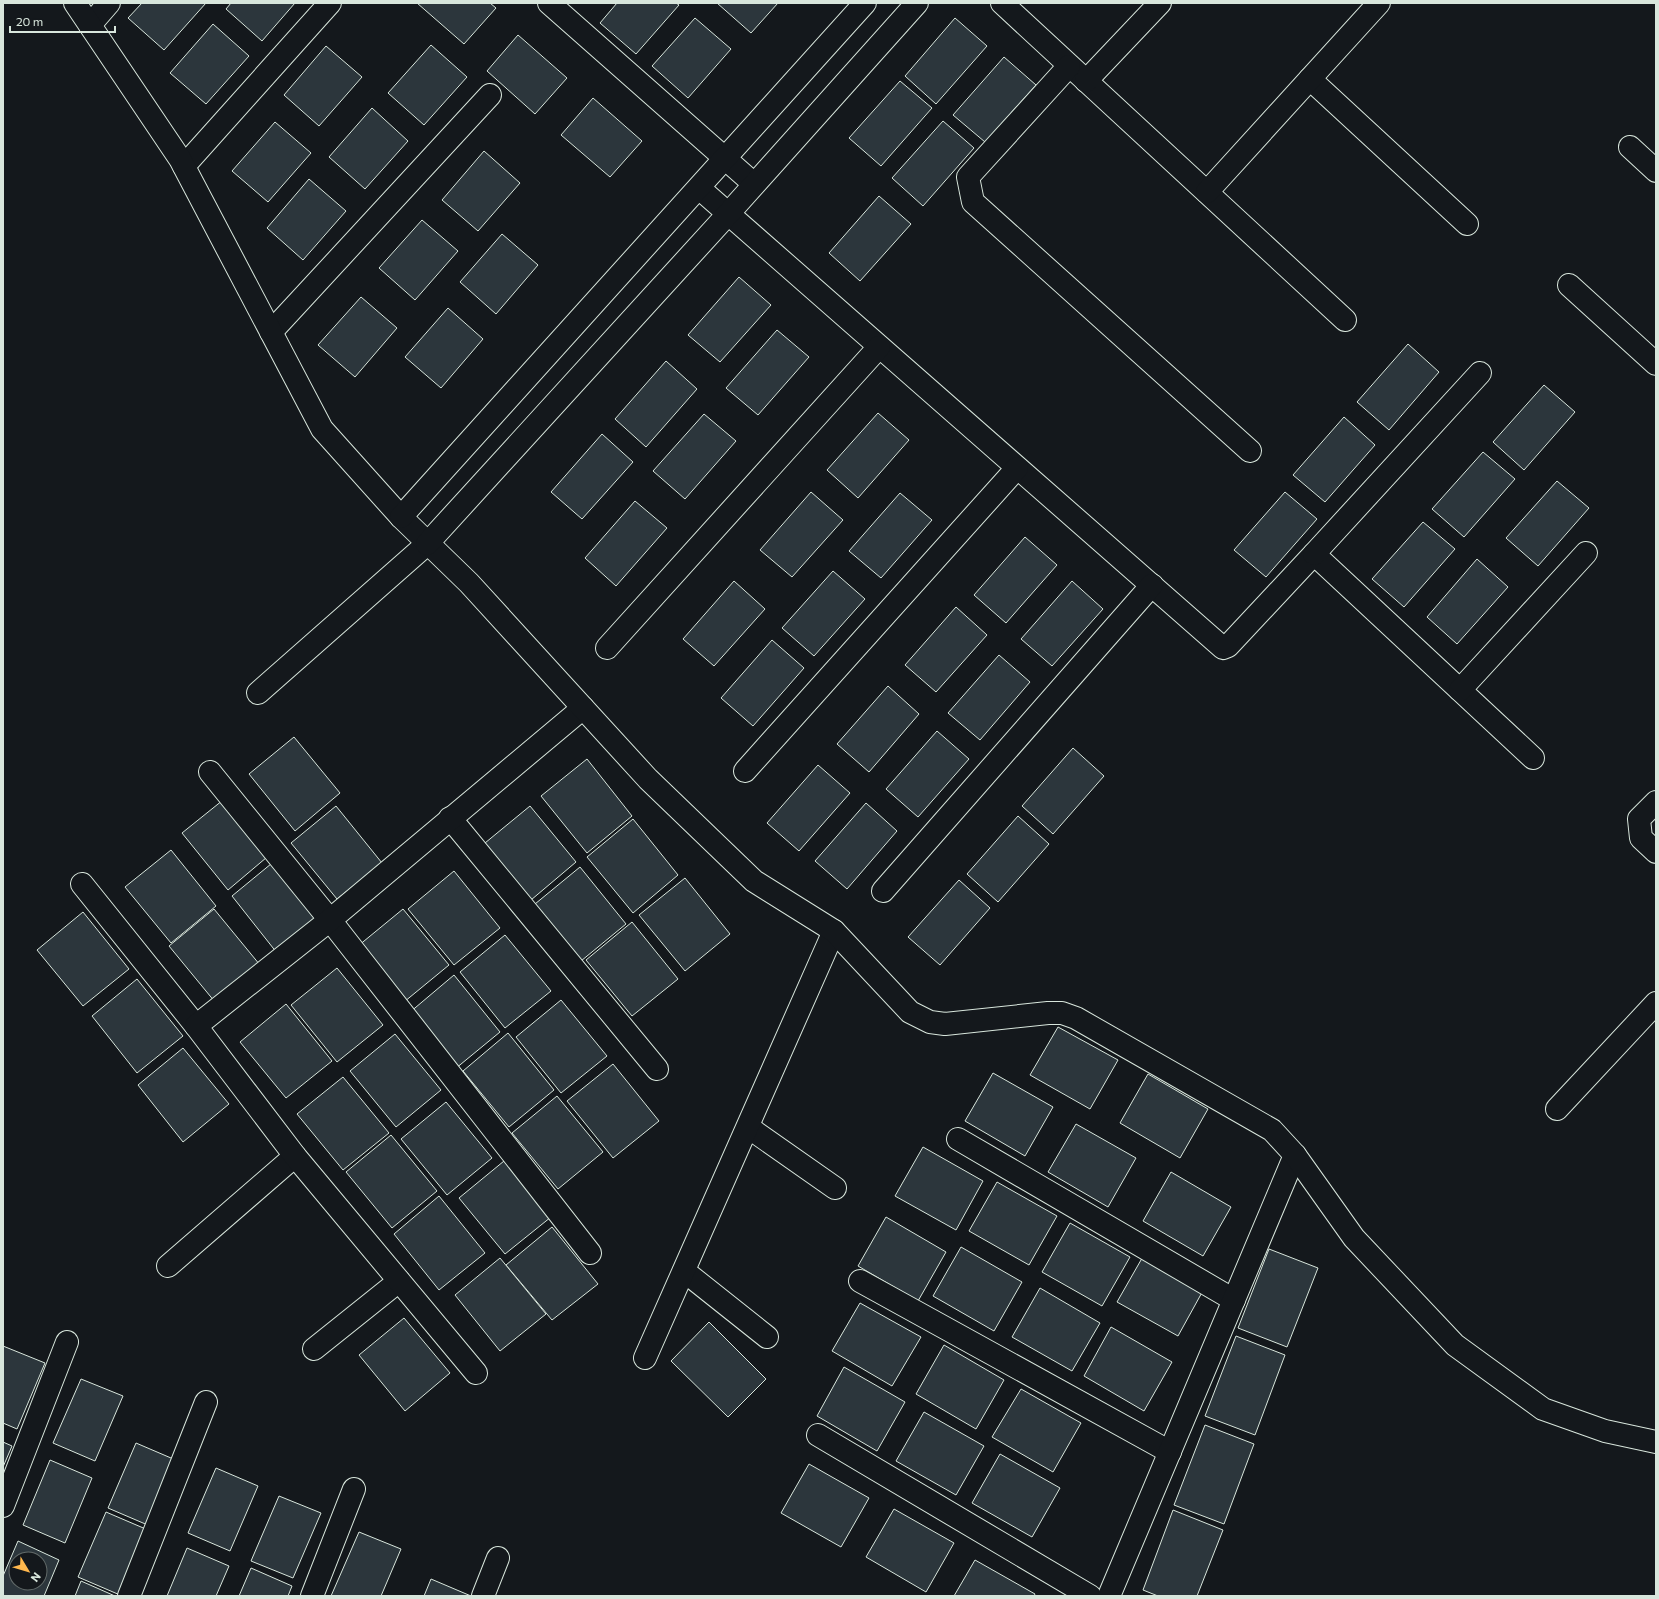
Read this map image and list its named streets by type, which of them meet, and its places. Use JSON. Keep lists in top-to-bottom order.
{
  "scale_bar": "20 m",
  "north": "bottom right"
}
